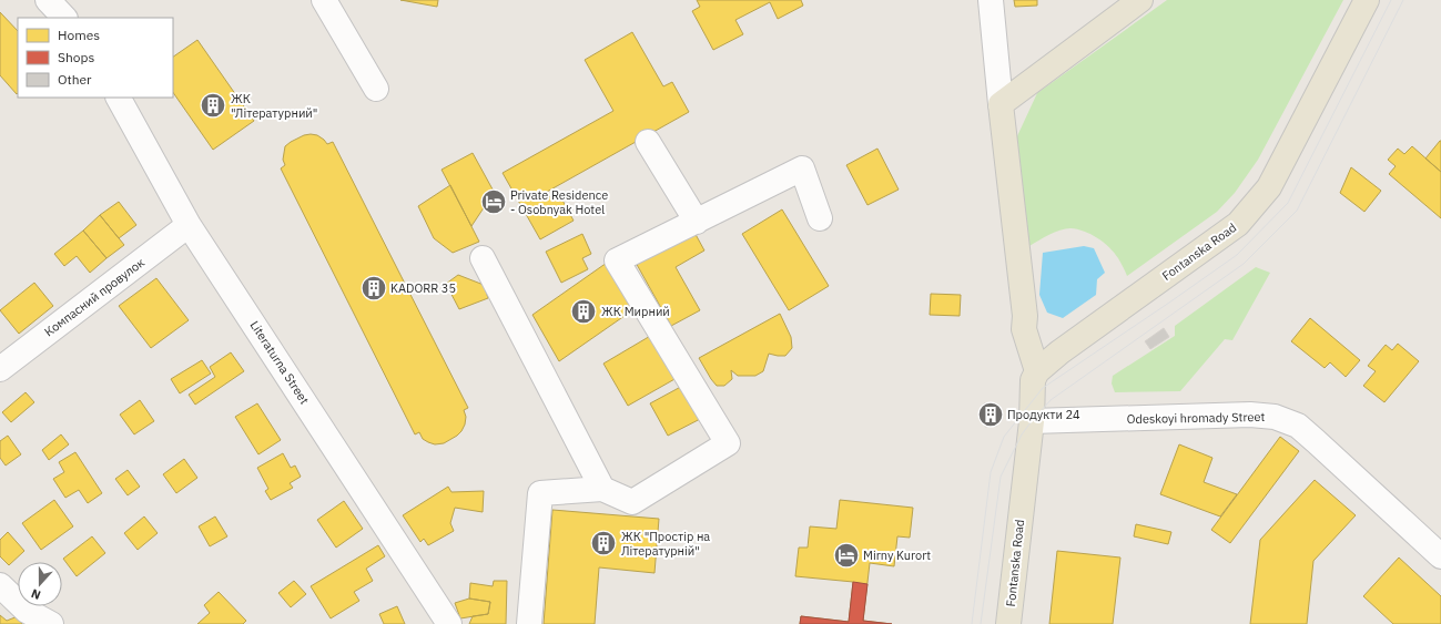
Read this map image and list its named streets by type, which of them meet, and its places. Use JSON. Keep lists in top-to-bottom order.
{
  "streets": {
    "main road": ["Fontanska Road"],
    "street": ["Компасний провулок", "Literaturna Street", "Odeskoyi hromady Street"]
  },
  "crossings": [
    ["Fontanska Road", "Odeskoyi hromady Street"],
    ["Компасний провулок", "Literaturna Street"]
  ],
  "places": {
    "building": [
      "ЖК \"Літературний\"",
      "KADORR 35",
      "ЖК Мирний",
      "Продукти 24",
      "ЖК \"Простір на Літературній\""
    ],
    "hotel": ["Private Residence - Osobnyak Hotel", "Mirny Kurort"]
  },
  "legend": ["Homes", "Shops", "Other"],
  "north": "bottom"
}
